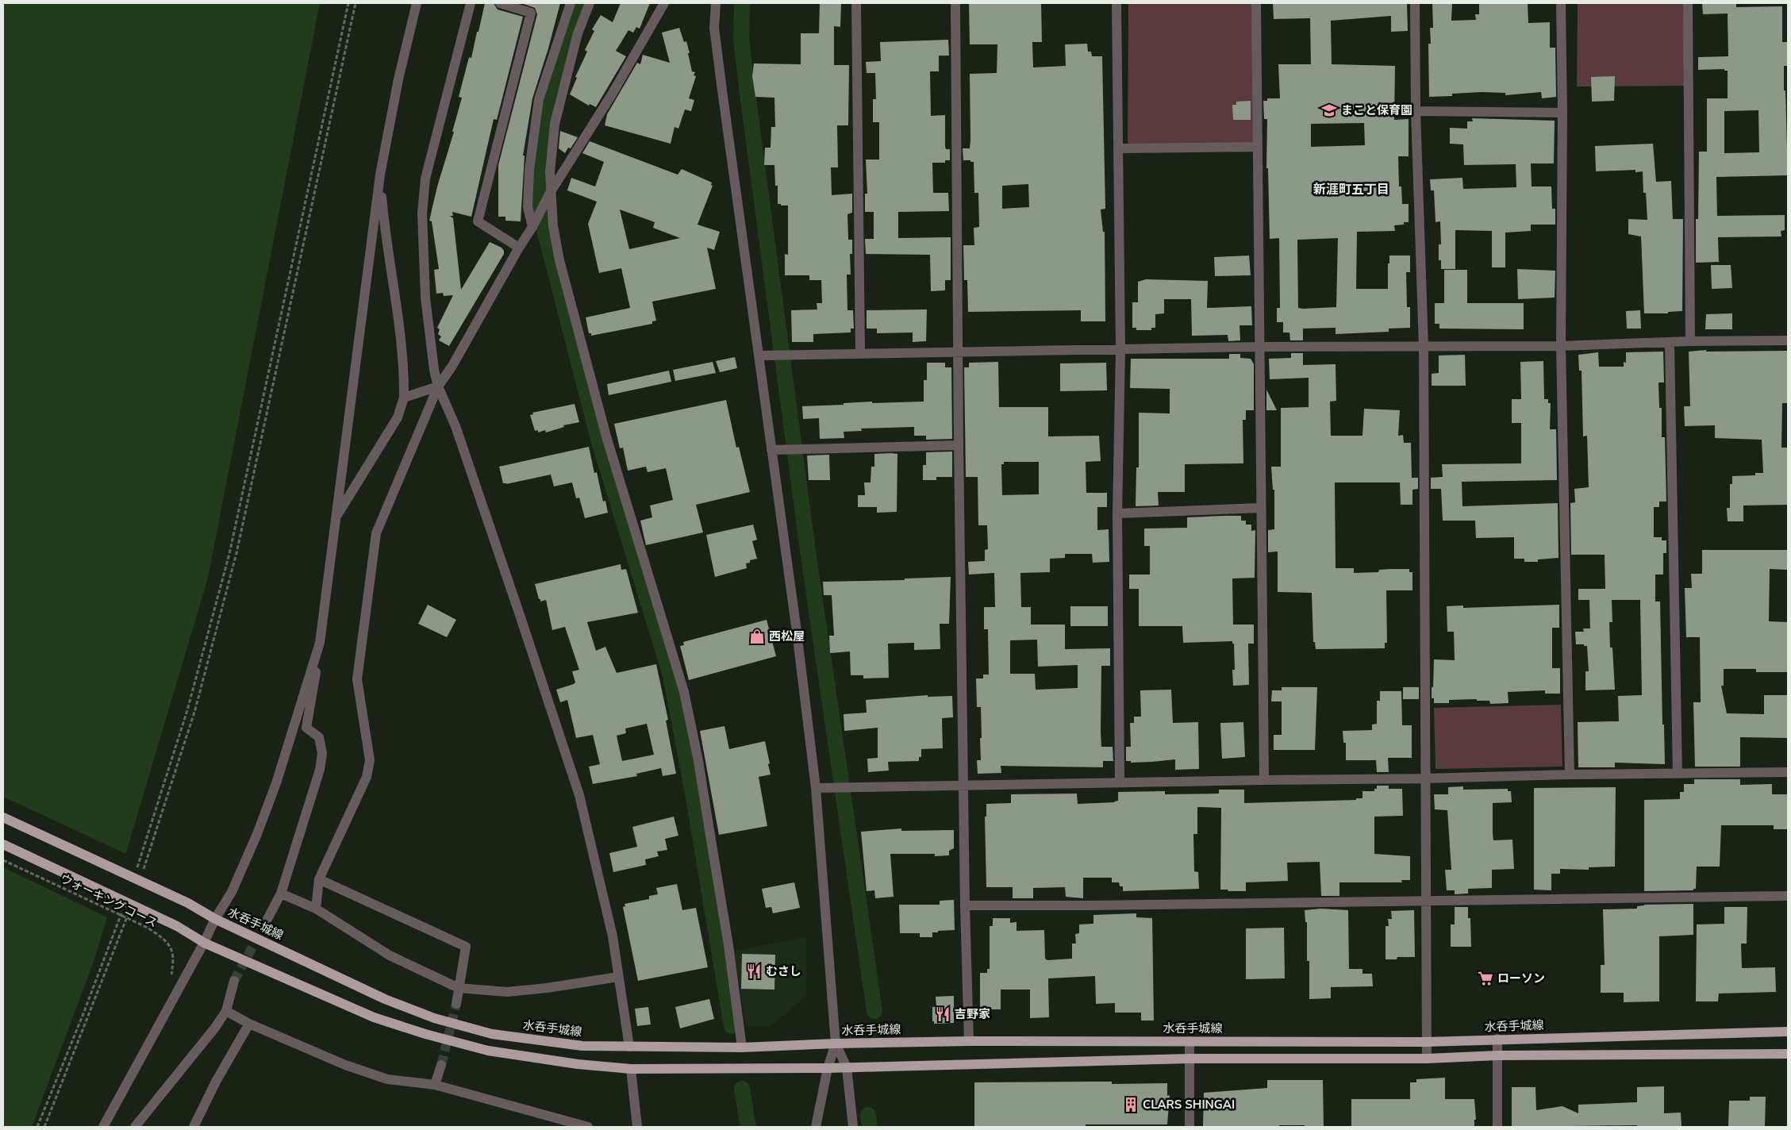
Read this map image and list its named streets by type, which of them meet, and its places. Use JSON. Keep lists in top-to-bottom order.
{
  "streets": {
    "main road": ["水呑手城線"],
    "path": ["ウォーキングコース"]
  },
  "districts": ["新涯町五丁目"],
  "places": {
    "school or university": ["まこと保育園"],
    "shop": ["西松屋"],
    "restaurant": ["むさし", "吉野家"],
    "supermarket": ["ローソン"],
    "building": ["CLARS SHINGAI"]
  }
}
